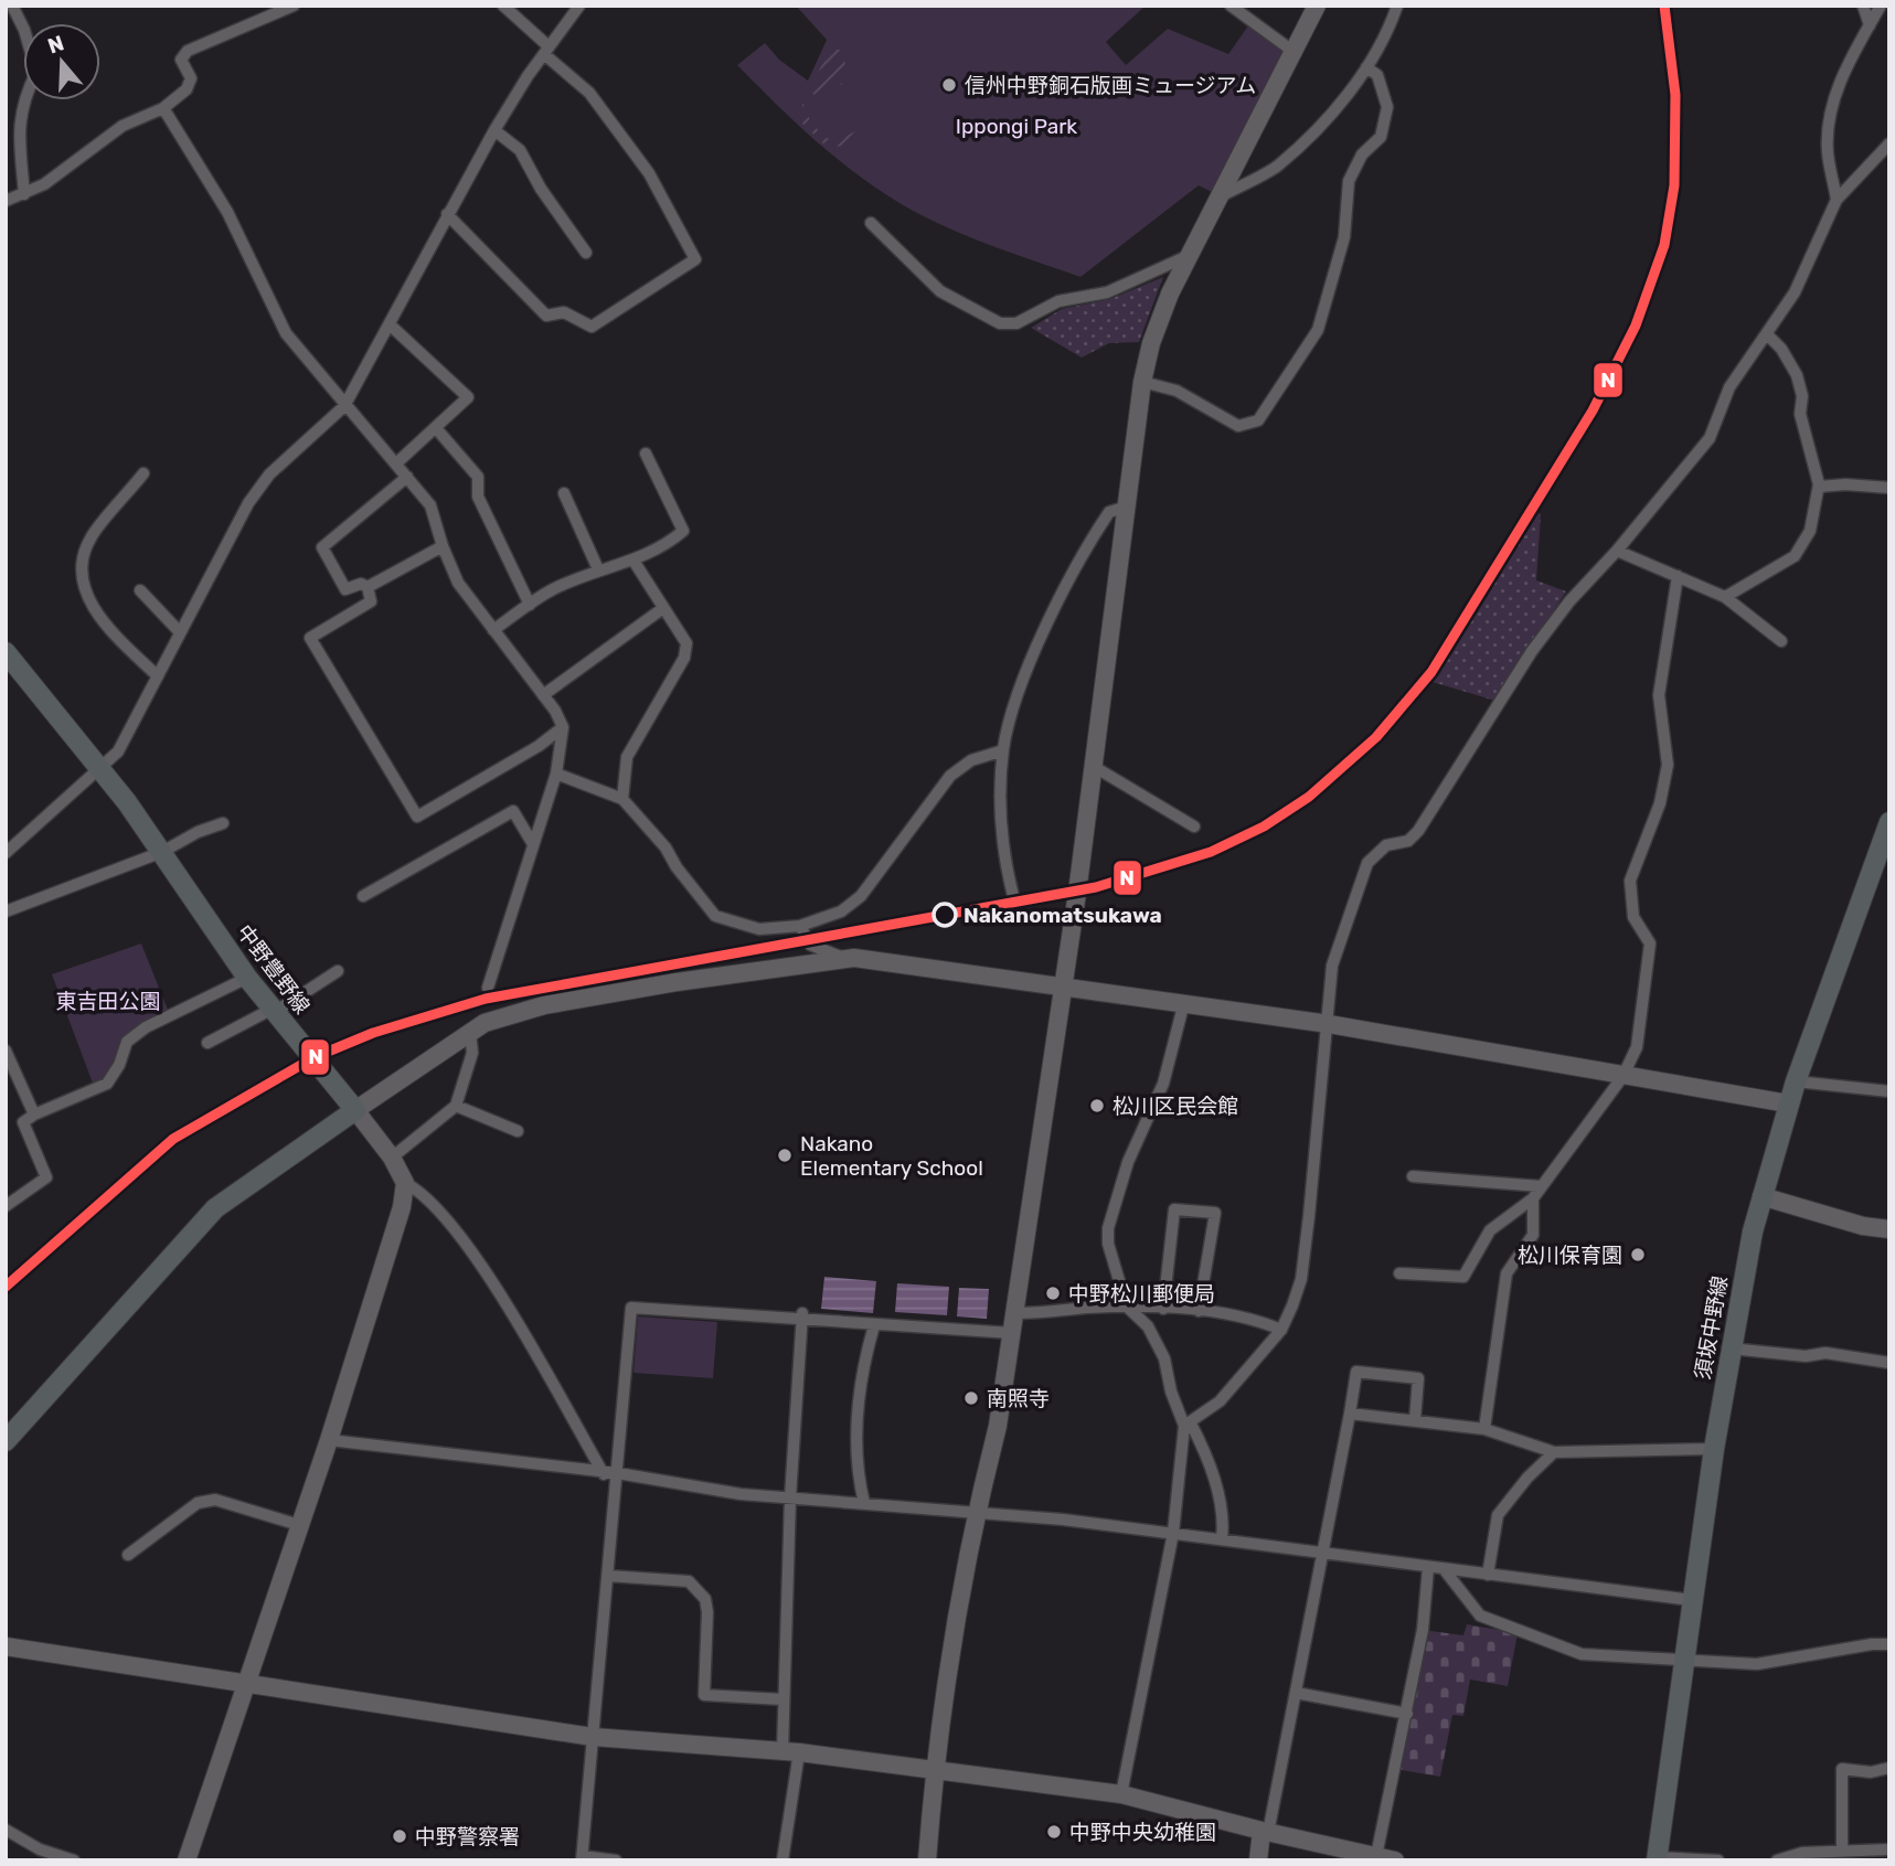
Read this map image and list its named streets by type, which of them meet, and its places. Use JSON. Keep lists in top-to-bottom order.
{
  "streets": {
    "main road": ["中野豊野線", "須坂中野線"]
  },
  "parks": ["Ippongi Park", "東吉田公園"],
  "places": [
    "信州中野銅石版画ミュージアム",
    "Nakanomatsukawa",
    "松川区民会館",
    "Nakano Elementary School",
    "松川保育園",
    "中野松川郵便局",
    "南照寺",
    "中野中央幼稚園",
    "中野警察署"
  ],
  "lines": ["transit line N"],
  "north": "top"
}
